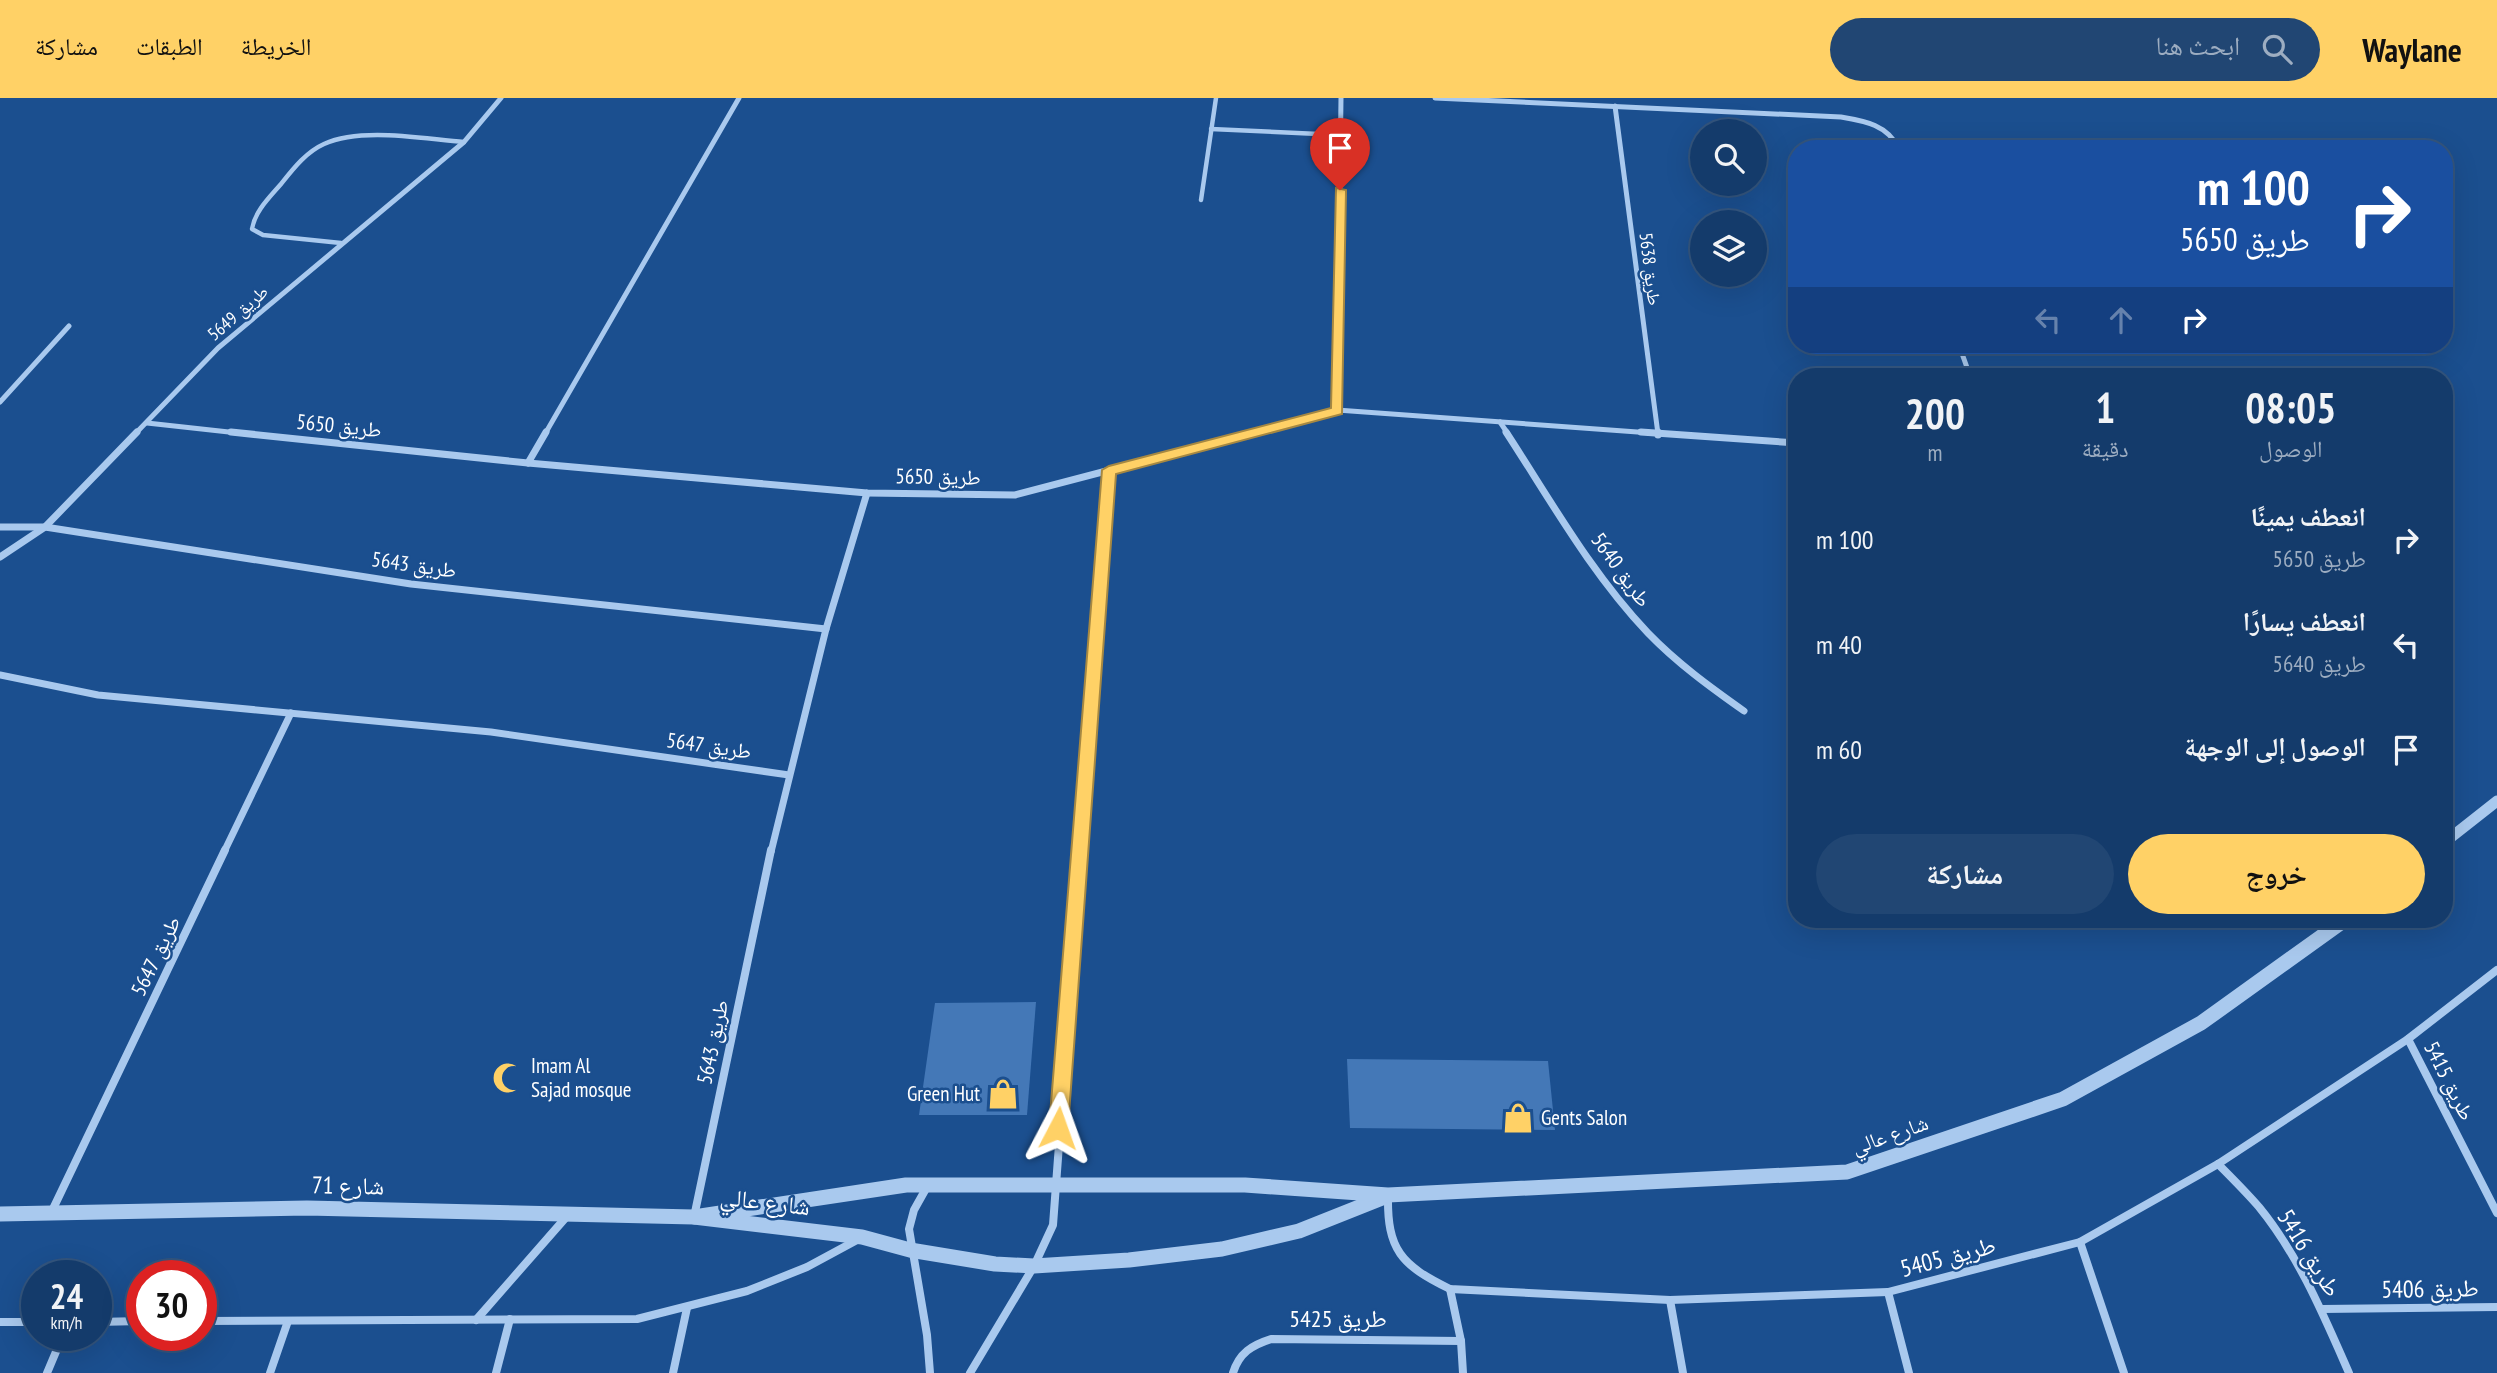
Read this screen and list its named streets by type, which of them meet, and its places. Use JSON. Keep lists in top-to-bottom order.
{
  "streets": {
    "street": [
      "طريق 5638",
      "طريق 5649",
      "طريق 5650",
      "طريق 5643",
      "طريق 5640",
      "طريق 5647",
      "طريق 5415",
      "شارع عالي",
      "شارع 71",
      "طريق 5416",
      "طريق 5405",
      "طريق 5406",
      "طريق 5425"
    ]
  },
  "crossings": [
    ["طريق 5649", "طريق 5650"],
    ["طريق 5649", "طريق 5643"],
    ["طريق 5650", "طريق 5643"],
    ["طريق 5643", "طريق 5647"],
    ["طريق 5643", "شارع عالي"],
    ["طريق 5643", "شارع 71"],
    ["طريق 5647", "شارع 71"],
    ["طريق 5415", "طريق 5405"],
    ["شارع عالي", "شارع 71"],
    ["شارع عالي", "طريق 5405"],
    ["طريق 5416", "طريق 5405"],
    ["طريق 5416", "طريق 5406"]
  ],
  "places": {
    "mosque": ["Imam Al Sajad mosque"],
    "shop": ["Green Hut", "Gents Salon"]
  },
  "page": {
    "header": "Waylane",
    "search": "ابحث هنا",
    "nav": ["الخريطة", "الطبقات", "مشاركة"],
    "turn": ["100 m", "طريق 5650"],
    "eta": [
      "08:05",
      "الوصول",
      "1",
      "دقيقة",
      "200",
      "m"
    ],
    "list": [
      {
        "name": "انعطف يمينًا",
        "note": "طريق 5650",
        "value": "100 m"
      },
      {
        "name": "انعطف يسارًا",
        "note": "طريق 5640",
        "value": "40 m"
      },
      {
        "name": "الوصول إلى الوجهة",
        "value": "60 m"
      }
    ],
    "buttons": ["خروج", "مشاركة"],
    "speed": "24 km/h",
    "limit": "30"
  }
}
